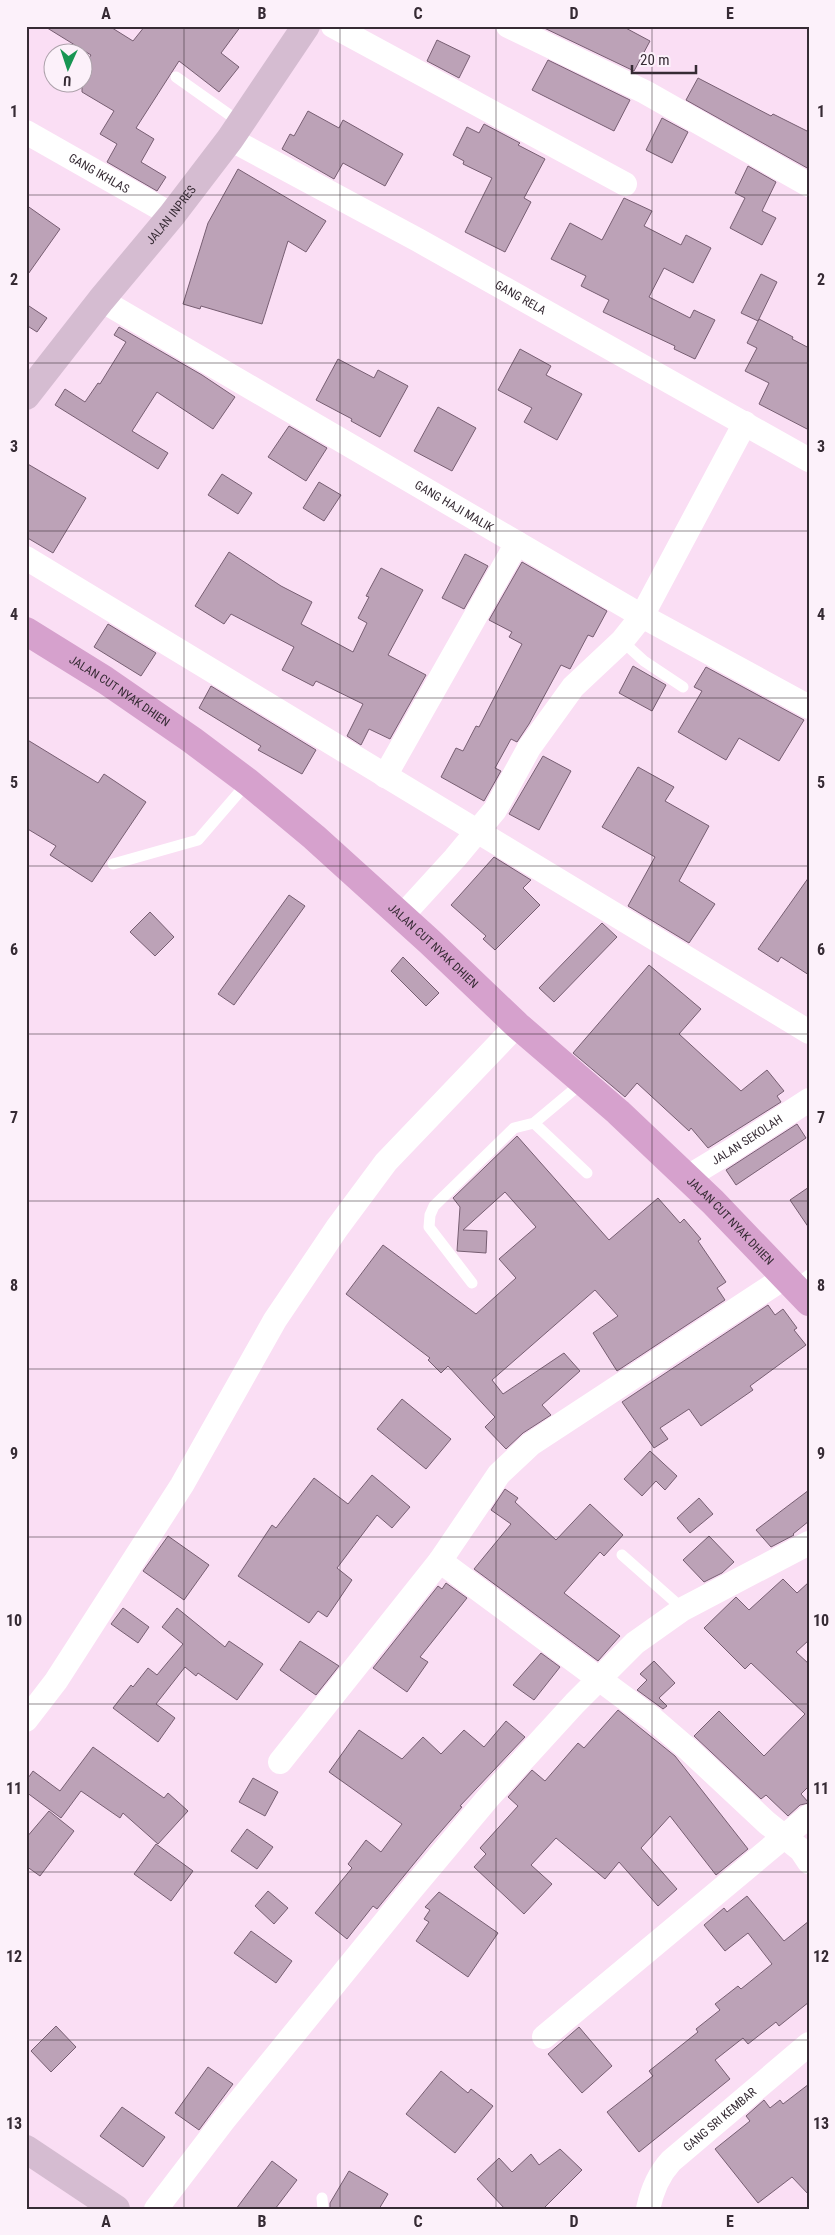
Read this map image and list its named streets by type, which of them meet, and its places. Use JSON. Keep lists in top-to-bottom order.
{
  "streets": {
    "main road": ["JALAN CUT NYAK DHIEN"],
    "street": [
      "GANG IKHLAS",
      "JALAN INPRES",
      "GANG RELA",
      "GANG HAJI MALIK",
      "JALAN SEKOLAH",
      "GANG SRI KEMBAR"
    ]
  },
  "crossings": [
    ["GANG IKHLAS", "JALAN INPRES"],
    ["JALAN INPRES", "GANG RELA"],
    ["JALAN INPRES", "GANG HAJI MALIK"],
    ["JALAN CUT NYAK DHIEN", "JALAN SEKOLAH"]
  ],
  "scale_bar": "20 m",
  "north": "bottom",
  "grid": {
    "columns": [
      "A",
      "B",
      "C",
      "D",
      "E"
    ],
    "rows": [
      "1",
      "2",
      "3",
      "4",
      "5",
      "6",
      "7",
      "8",
      "9",
      "10",
      "11",
      "12",
      "13"
    ]
  }
}
